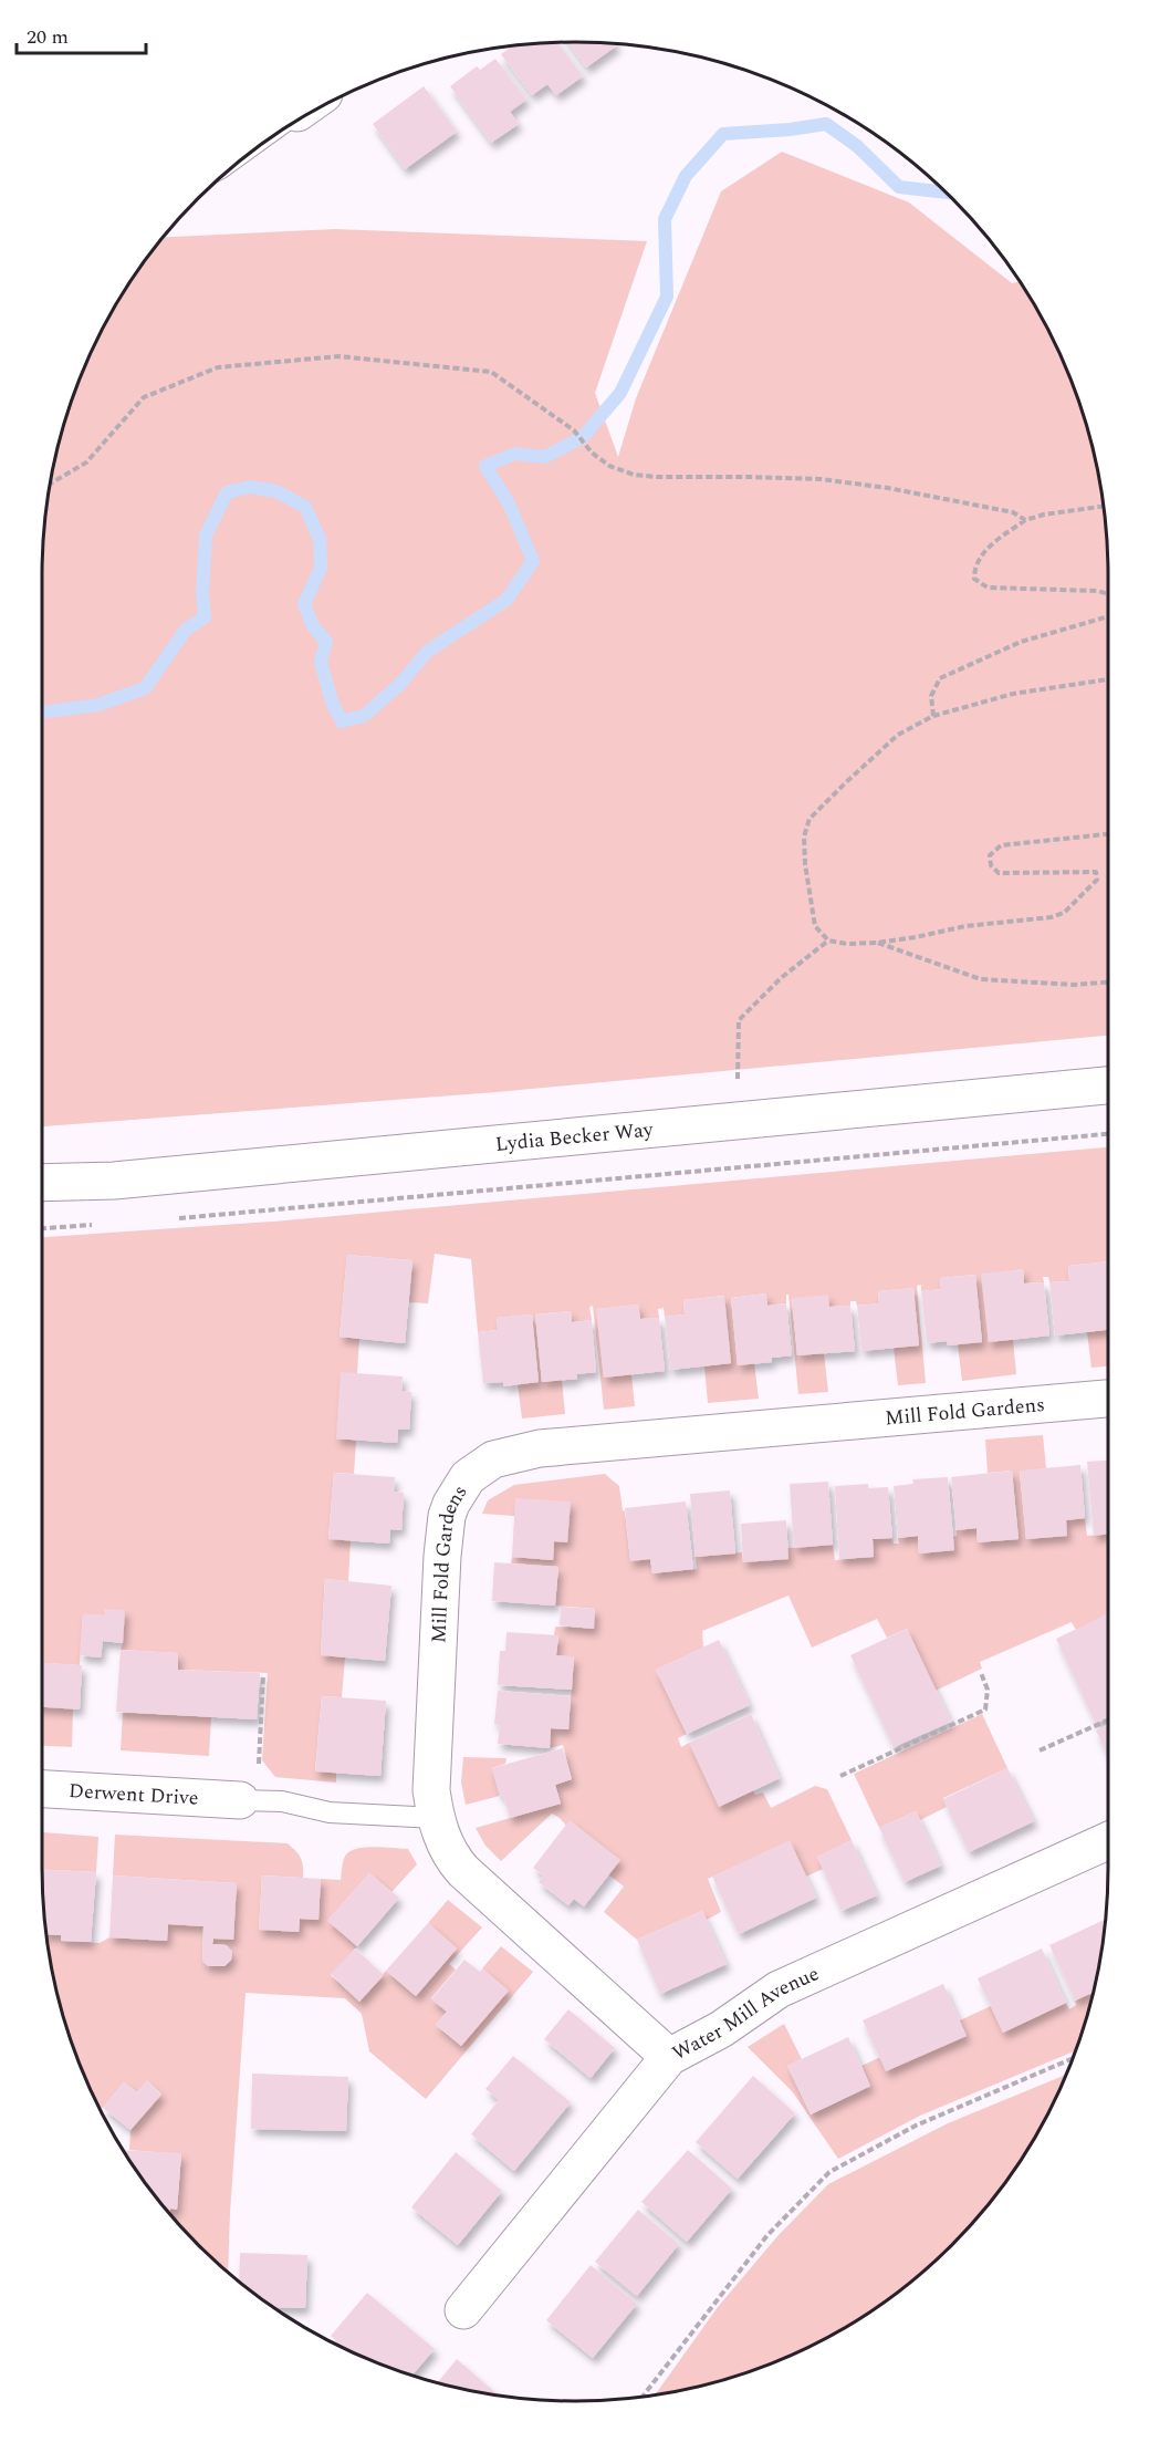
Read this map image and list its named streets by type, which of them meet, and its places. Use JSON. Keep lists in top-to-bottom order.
{
  "streets": {
    "street": [
      "Lydia Becker Way",
      "Mill Fold Gardens",
      "Derwent Drive",
      "Water Mill Avenue"
    ]
  },
  "crossings": [
    ["Mill Fold Gardens", "Water Mill Avenue"]
  ],
  "scale_bar": "20 m"
}
